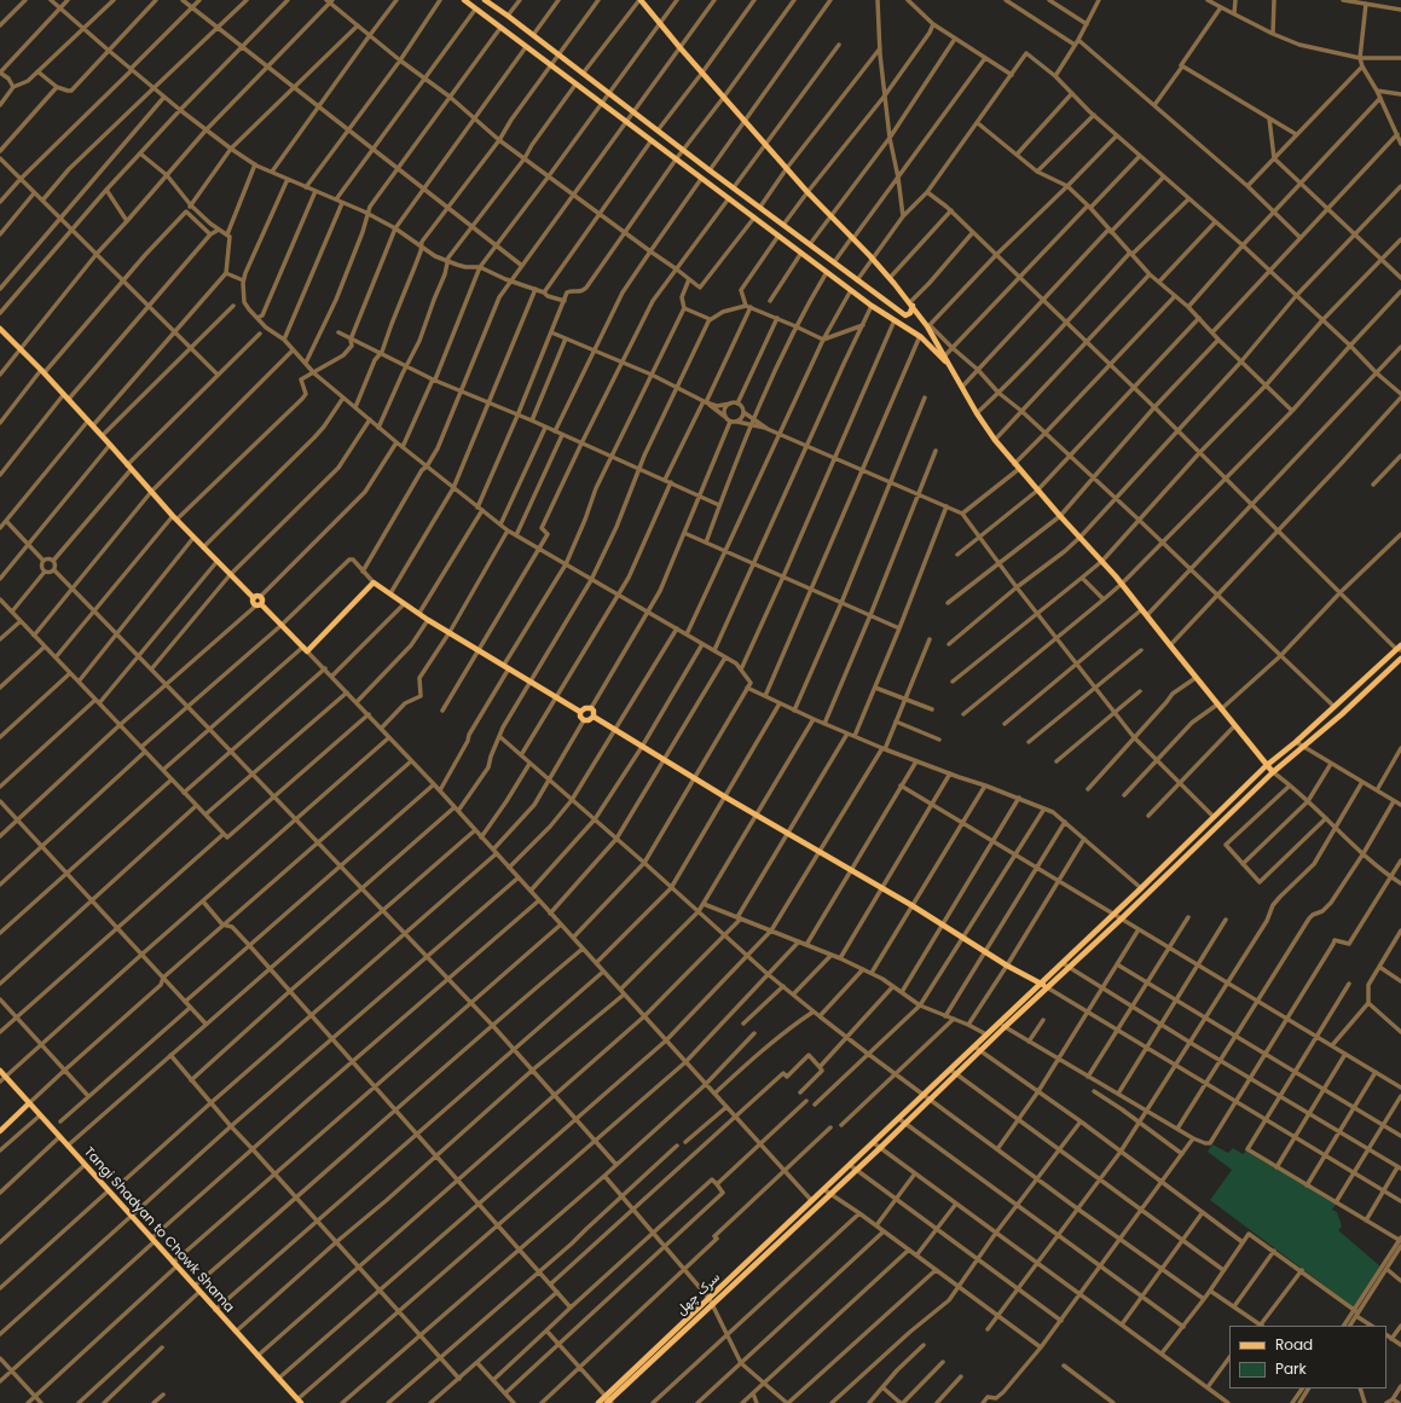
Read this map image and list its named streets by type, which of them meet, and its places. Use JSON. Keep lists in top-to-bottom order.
{
  "streets": {
    "main road": ["Tangi Shadyan to Chowk Shama", "سرک چهل"]
  },
  "legend": ["Road", "Park"]
}
